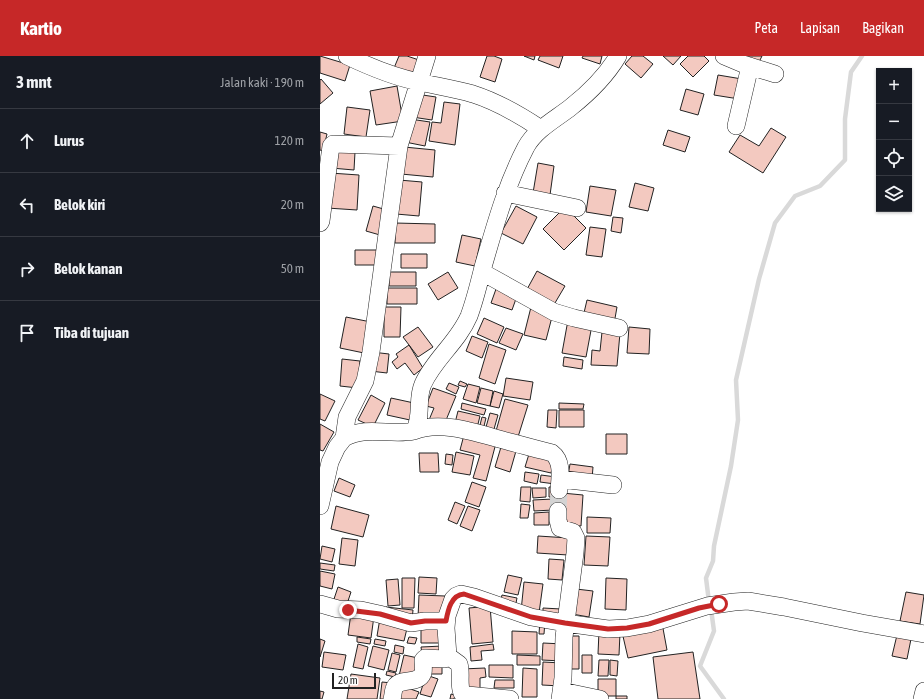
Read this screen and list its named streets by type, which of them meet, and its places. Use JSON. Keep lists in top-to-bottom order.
{
  "scale_bar": "20 m",
  "page": {
    "header": "Kartio",
    "nav": ["Peta", "Lapisan", "Bagikan"],
    "heading": ["3 mnt", "Jalan kaki · 190 m"],
    "map_buttons": ["+", "−"],
    "list": [
      ["Lurus", "120 m"],
      ["Belok kiri", "20 m"],
      ["Belok kanan", "50 m"],
      "Tiba di tujuan"
    ],
    "scale": "20 m"
  }
}
